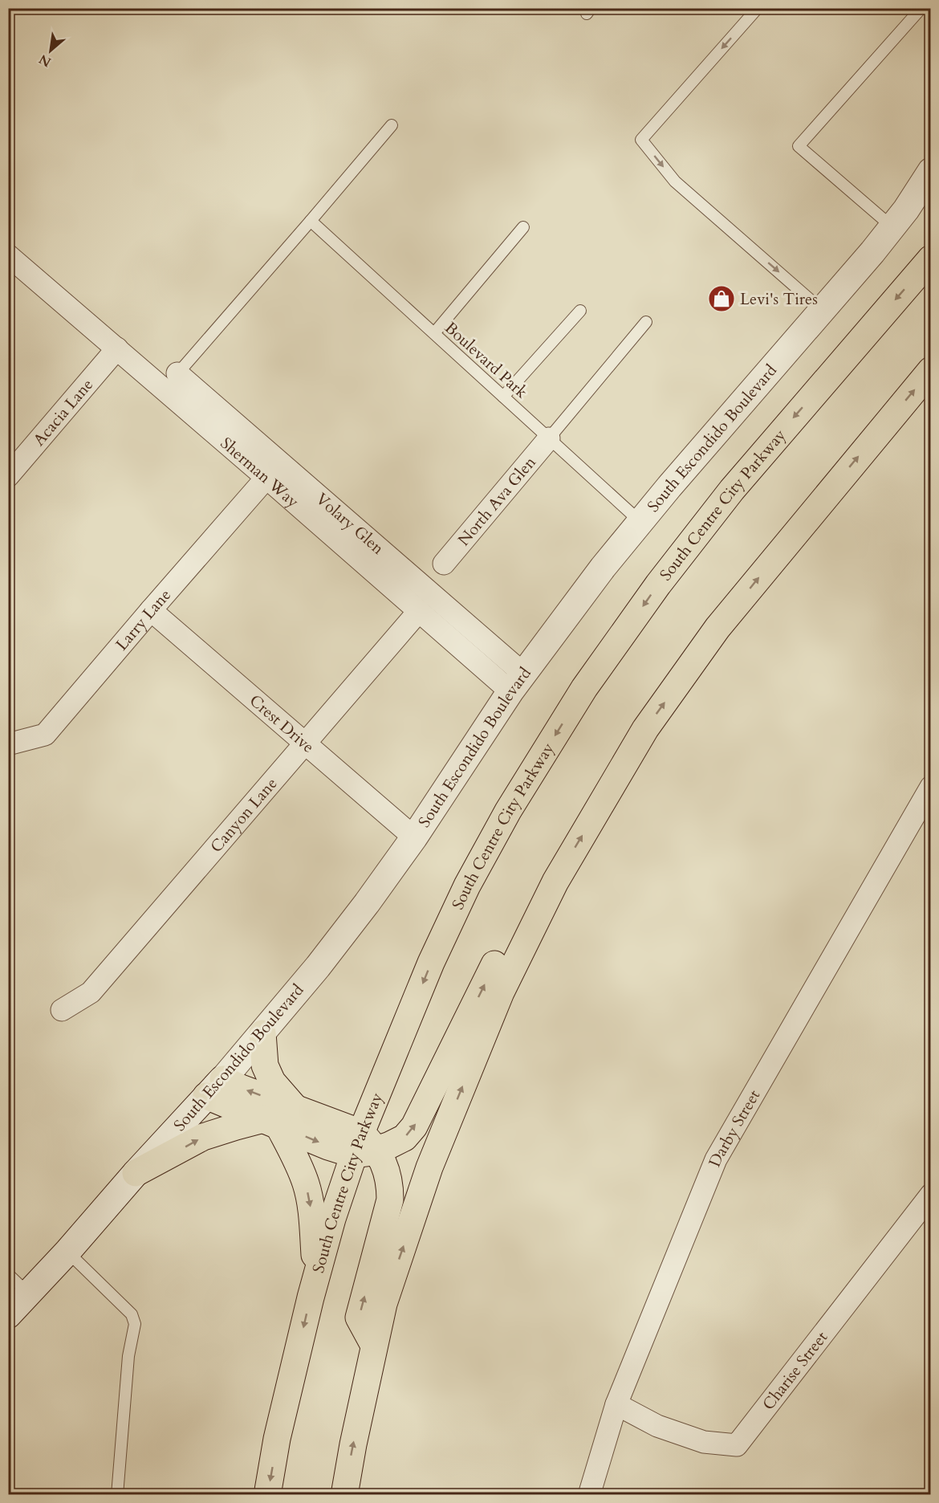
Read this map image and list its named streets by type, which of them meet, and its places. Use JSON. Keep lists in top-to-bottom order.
{
  "streets": {
    "highway": ["South Centre City Parkway"],
    "street": [
      "Acacia Lane",
      "South Escondido Boulevard",
      "Sherman Way",
      "North Ava Glen",
      "Volary Glen",
      "Larry Lane",
      "Crest Drive",
      "Canyon Lane",
      "Darby Street",
      "Charise Street"
    ],
    "lane": ["Boulevard Park"]
  },
  "crossings": [
    ["Boulevard Park", "South Escondido Boulevard"],
    ["Boulevard Park", "North Ava Glen"],
    ["Acacia Lane", "Sherman Way"],
    ["South Escondido Boulevard", "Sherman Way"],
    ["South Escondido Boulevard", "Volary Glen"],
    ["South Escondido Boulevard", "Crest Drive"],
    ["Sherman Way", "Volary Glen"],
    ["Sherman Way", "Larry Lane"],
    ["Sherman Way", "Canyon Lane"],
    ["Larry Lane", "Crest Drive"],
    ["Crest Drive", "Canyon Lane"],
    ["Darby Street", "Charise Street"]
  ],
  "places": {
    "shop": ["Levi's Tires"]
  },
  "north": "bottom left"
}
